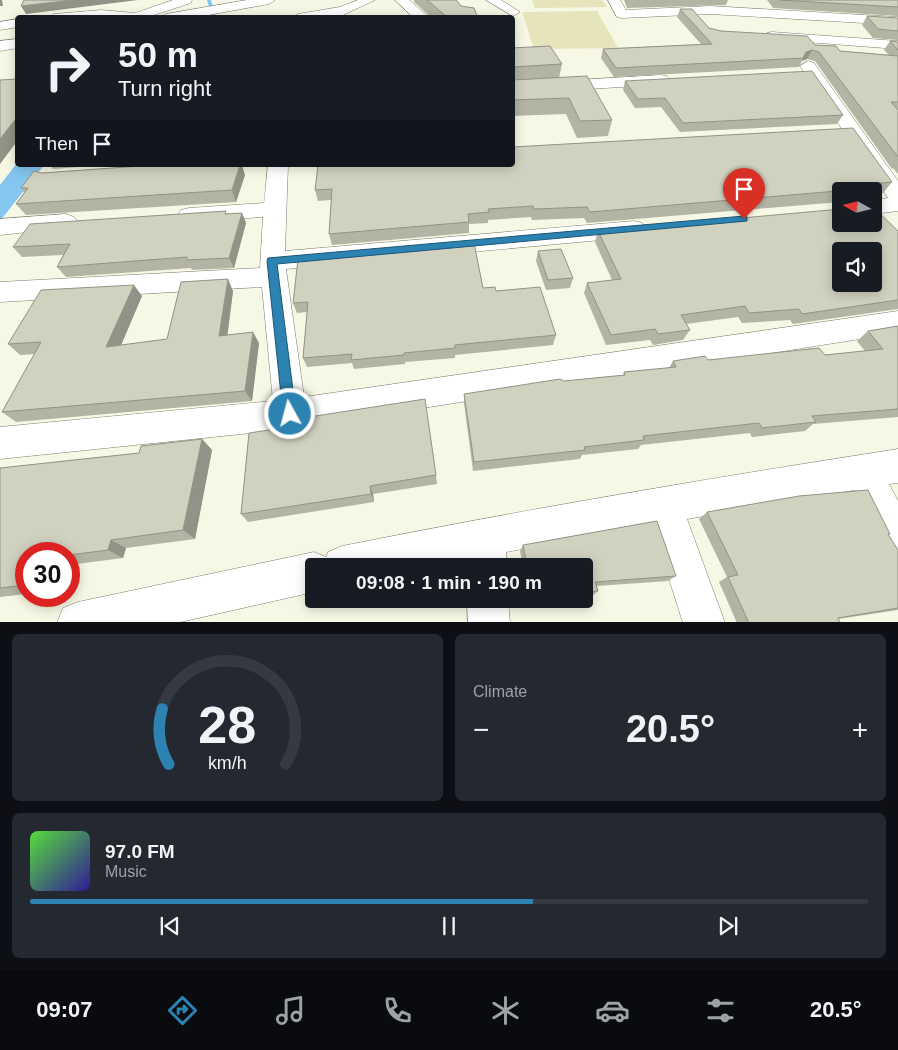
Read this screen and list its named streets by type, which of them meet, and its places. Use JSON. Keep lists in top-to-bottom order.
{
  "north": "left",
  "page": {
    "turn": ["50 m", "Turn right"],
    "then": "Then",
    "limit": "30",
    "trip": "09:08 · 1 min · 190 m",
    "tile": "Climate",
    "heat": ["−", "20.5°", "+"],
    "song": ["97.0 FM", "Music"],
    "tabs": ["09:07", "20.5°"],
    "gauge": ["28", "km/h"]
  }
}
